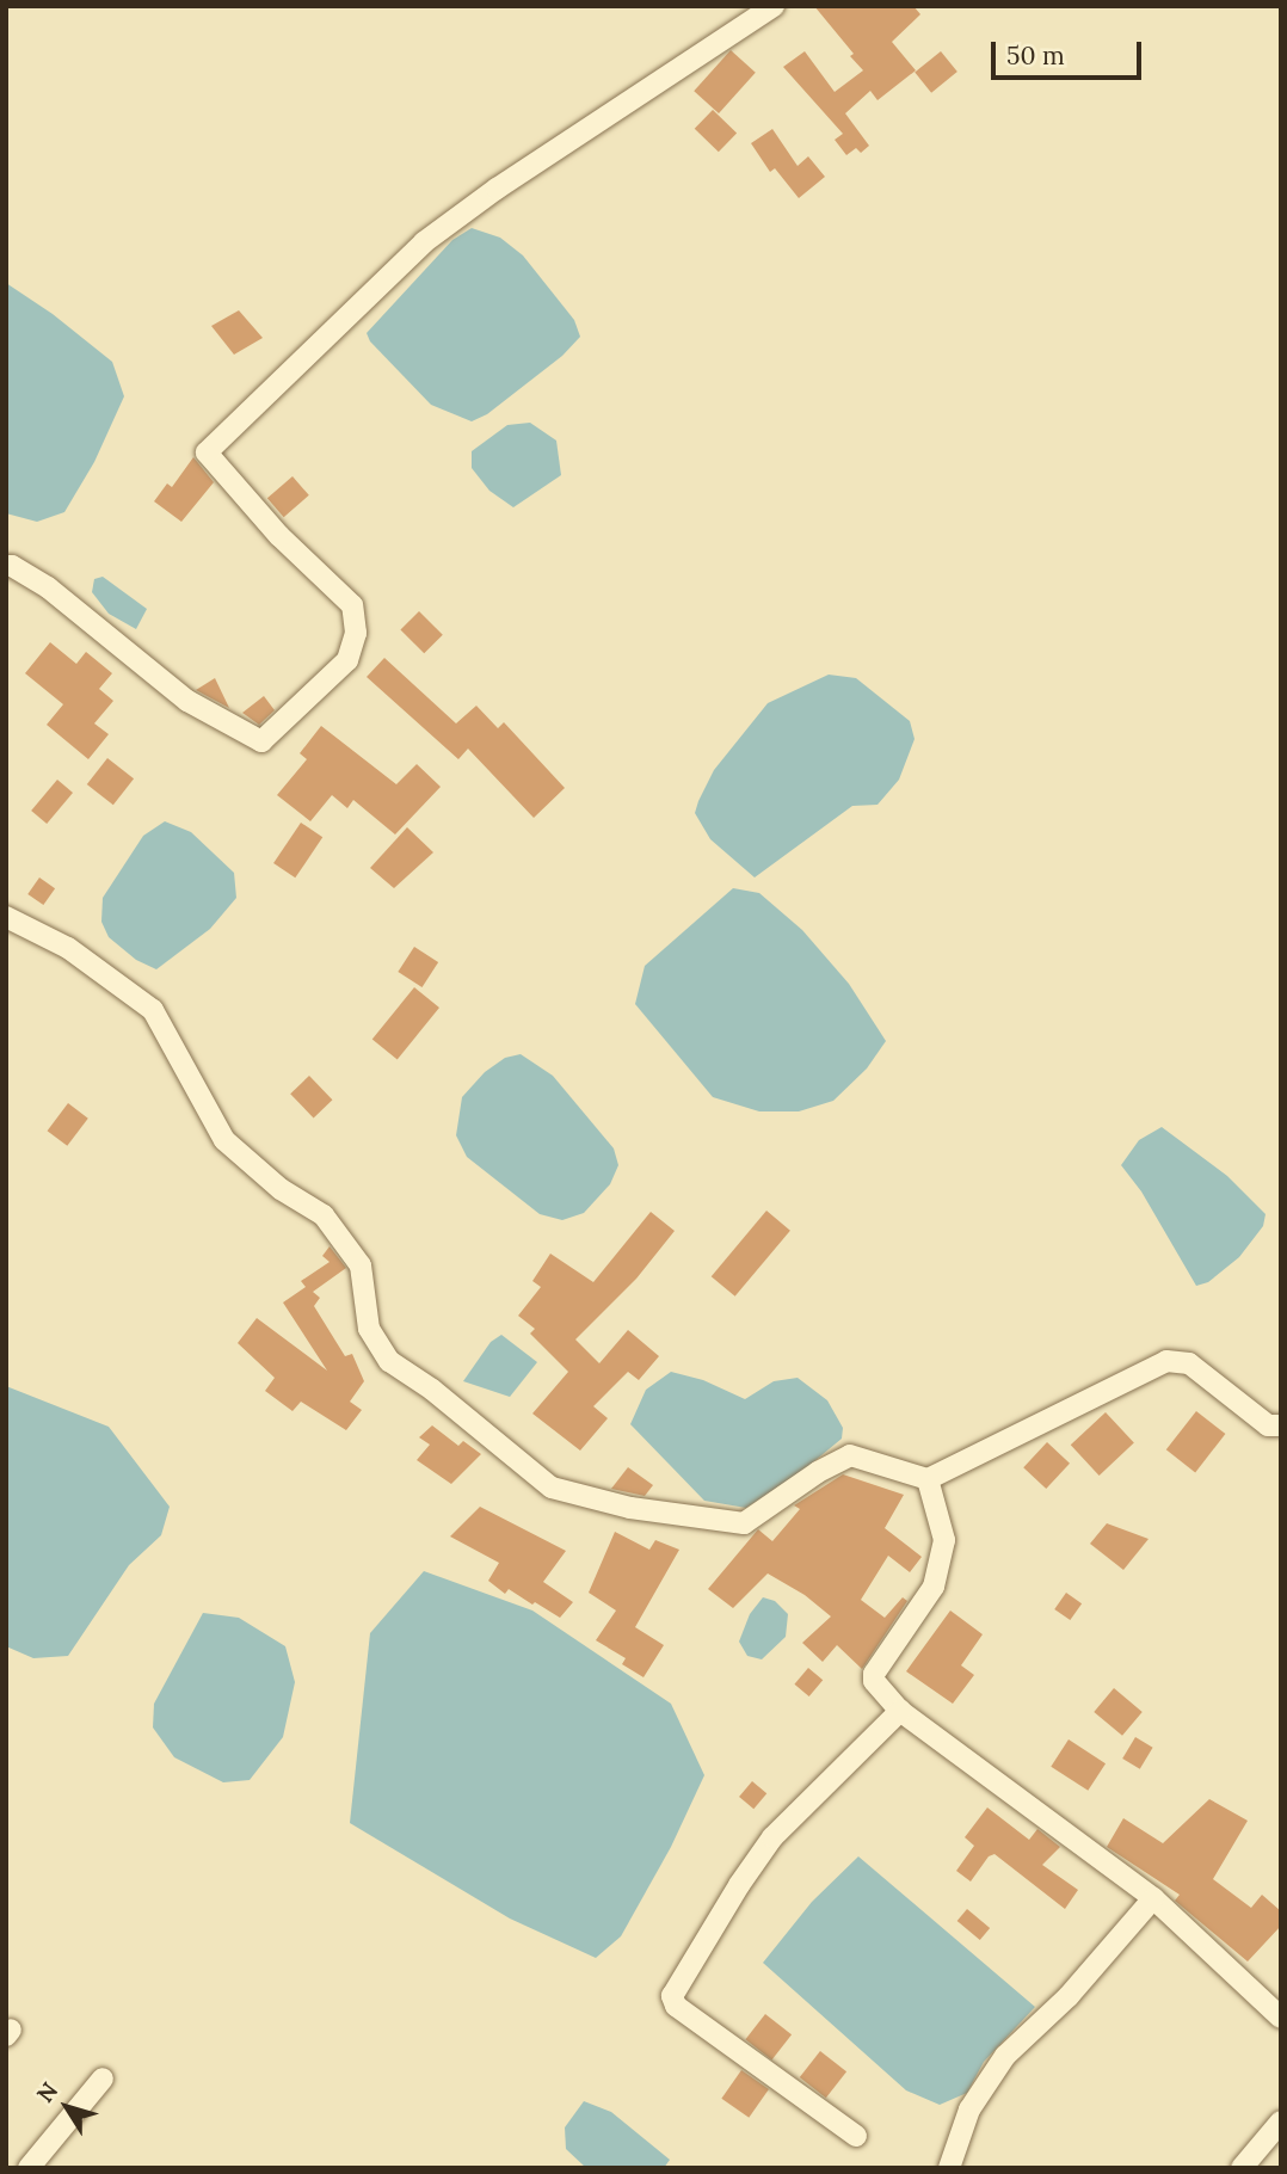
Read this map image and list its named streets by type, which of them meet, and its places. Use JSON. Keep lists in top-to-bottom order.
{
  "scale_bar": "50 m",
  "north": "top left"
}
